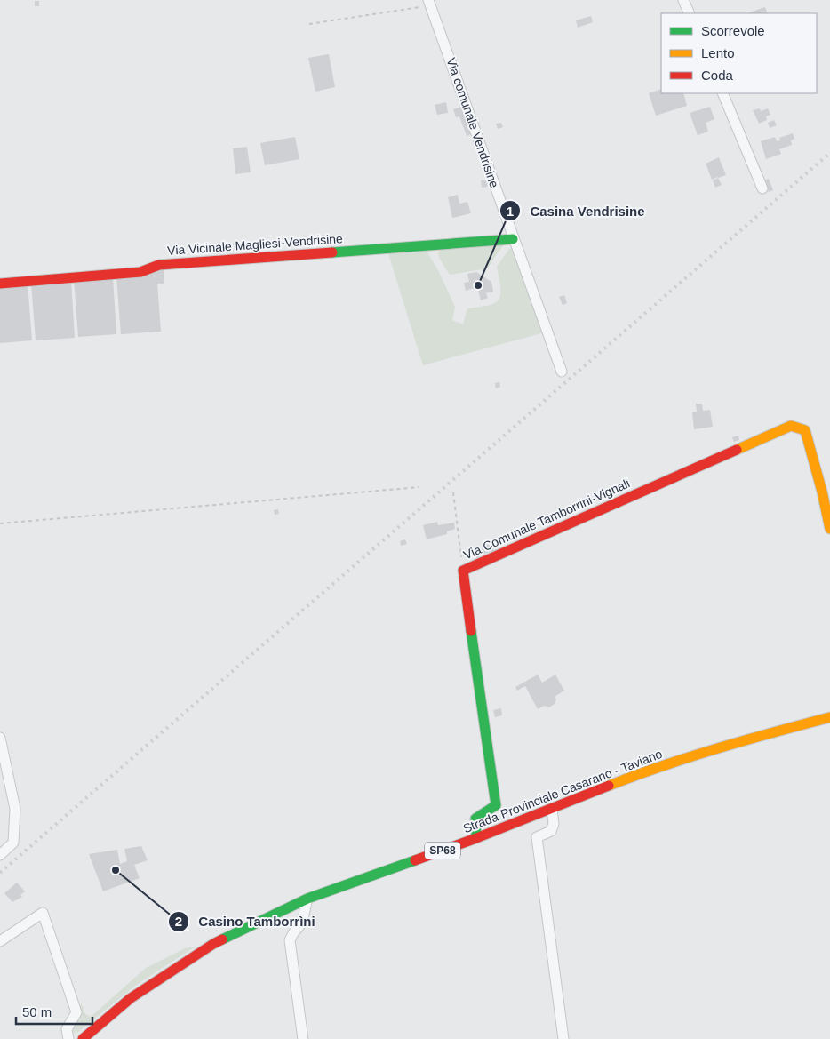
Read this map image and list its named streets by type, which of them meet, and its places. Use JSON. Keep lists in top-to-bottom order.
{
  "streets": {
    "street": [
      "Via comunale Vendrisine",
      "Via Vicinale Magliesi-Vendrisine",
      "Via Comunale Tamborrini-Vignali",
      "Strada Provinciale Casarano - Taviano",
      "SP68"
    ]
  },
  "crossings": [
    ["Via comunale Vendrisine", "Via Vicinale Magliesi-Vendrisine"],
    ["Via Comunale Tamborrini-Vignali", "Strada Provinciale Casarano - Taviano"]
  ],
  "places": ["Casina Vendrisine", "Casino Tamborrìni"],
  "legend": ["Scorrevole", "Lento", "Coda"],
  "scale_bar": "50 m"
}
